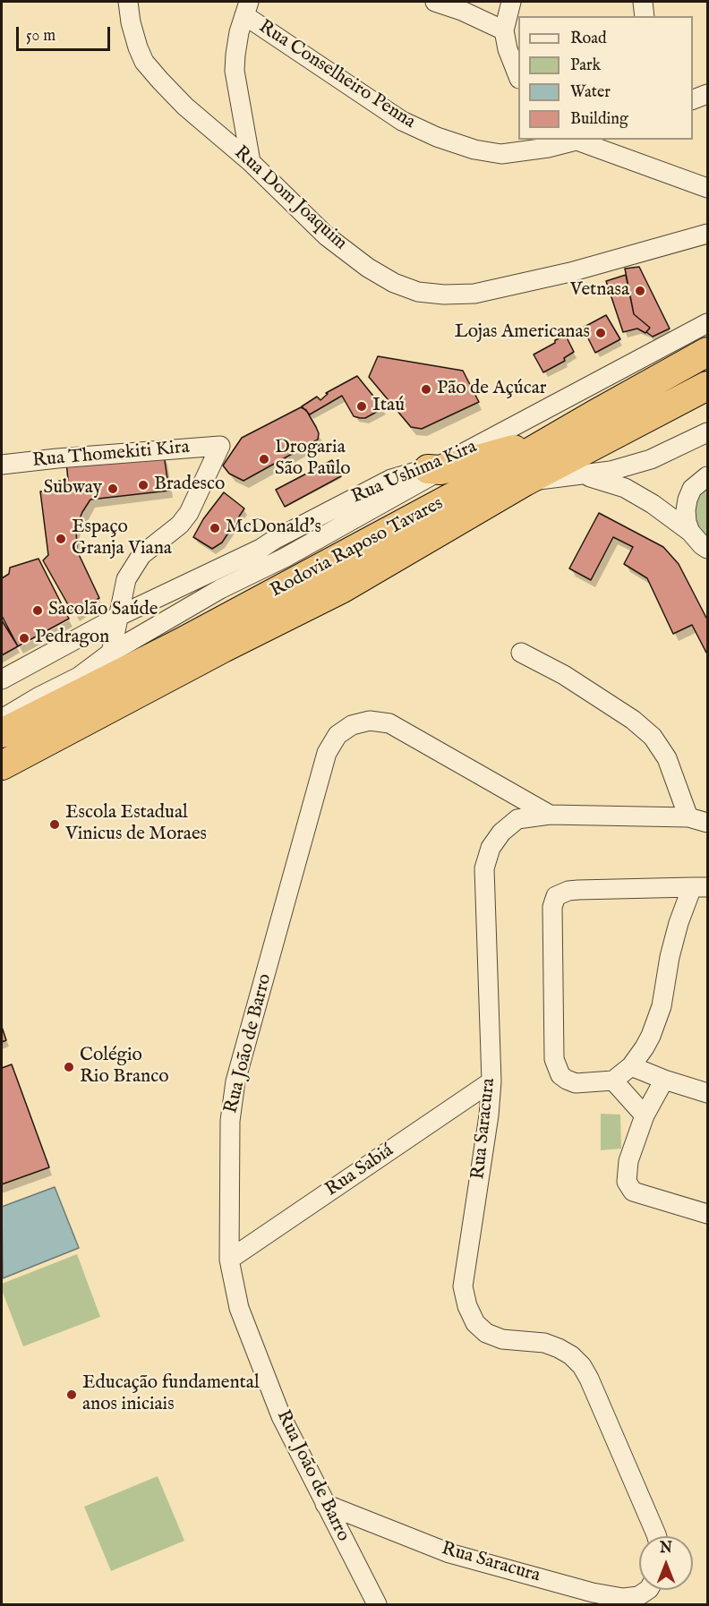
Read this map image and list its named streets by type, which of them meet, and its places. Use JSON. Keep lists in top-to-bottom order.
{
  "streets": {
    "highway": ["Rodovia Raposo Tavares"],
    "street": [
      "Rua Conselheiro Penna",
      "Rua Dom Joaquim",
      "Rua Thomekiti Kira",
      "Rua Ushima Kira",
      "Rua João de Barro",
      "Rua Saracura",
      "Rua Sabiá"
    ]
  },
  "crossings": [
    ["Rua Thomekiti Kira", "Rua Ushima Kira"],
    ["Rua João de Barro", "Rua Saracura"],
    ["Rua João de Barro", "Rua Sabiá"],
    ["Rua Saracura", "Rua Sabiá"]
  ],
  "places": [
    "Vetnasa",
    "Lojas Americanas",
    "Pão de Açúcar",
    "Itaú",
    "Drogaria São Paulo",
    "Bradesco",
    "Subway",
    "McDonald's",
    "Espaço Granja Viana",
    "Sacolão Saúde",
    "Pedragon",
    "Escola Estadual Vinicus de Moraes",
    "Colégio Rio Branco",
    "Educação fundamental anos iniciais"
  ],
  "legend": [
    "Road",
    "Park",
    "Water",
    "Building"
  ],
  "scale_bar": "50 m",
  "north": "top"
}
